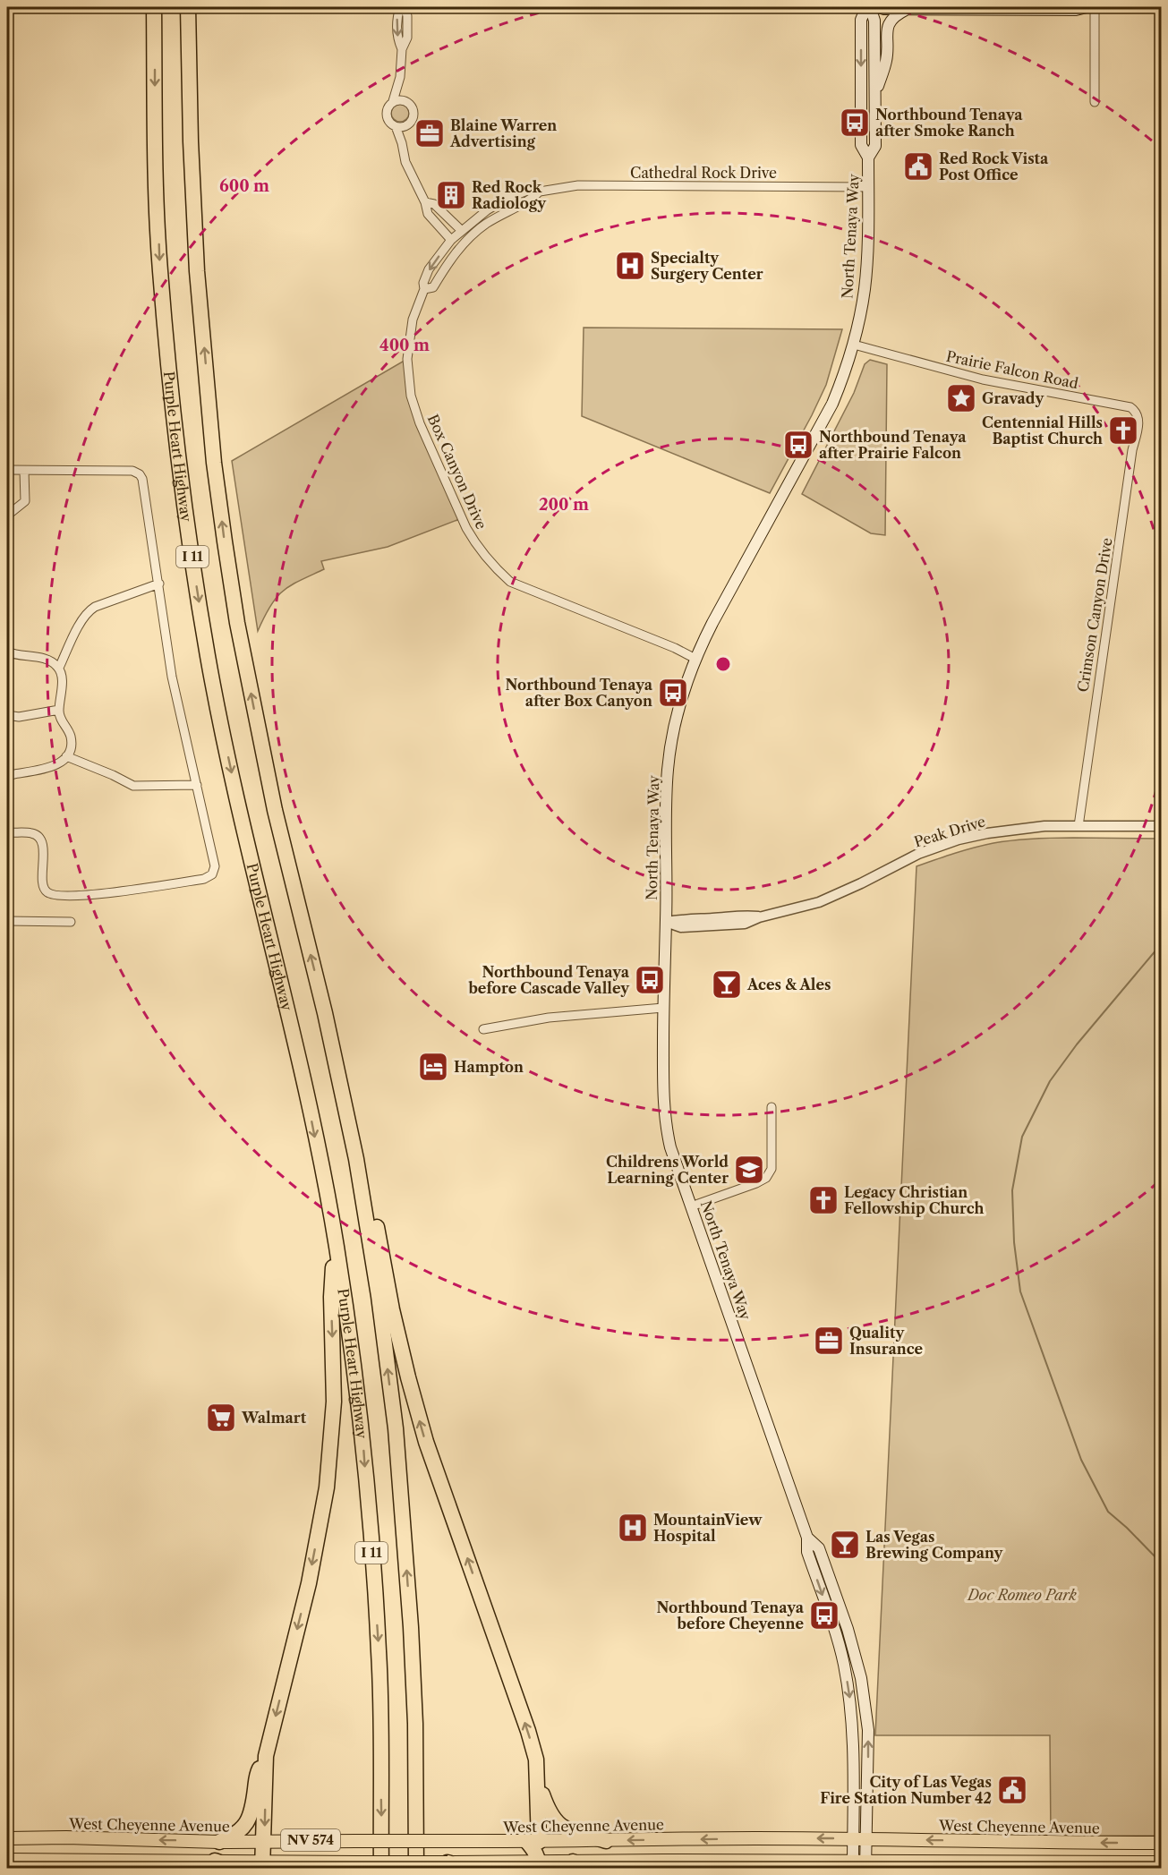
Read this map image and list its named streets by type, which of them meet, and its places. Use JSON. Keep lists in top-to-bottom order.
{
  "streets": {
    "highway": ["Purple Heart Highway", "I 11"],
    "main road": ["North Tenaya Way", "West Cheyenne Avenue", "NV 574"],
    "street": [
      "Cathedral Rock Drive",
      "Prairie Falcon Road",
      "Box Canyon Drive",
      "Crimson Canyon Drive",
      "Peak Drive"
    ]
  },
  "crossings": [
    ["Cathedral Rock Drive", "North Tenaya Way"],
    ["Cathedral Rock Drive", "Box Canyon Drive"],
    ["North Tenaya Way", "Prairie Falcon Road"],
    ["North Tenaya Way", "Box Canyon Drive"],
    ["North Tenaya Way", "Peak Drive"],
    ["North Tenaya Way", "West Cheyenne Avenue"],
    ["Prairie Falcon Road", "Crimson Canyon Drive"],
    ["Crimson Canyon Drive", "Peak Drive"]
  ],
  "parks": ["Doc Romeo Park"],
  "places": {
    "bus stop": [
      "Northbound Tenaya after Smoke Ranch",
      "Northbound Tenaya after Prairie Falcon",
      "Northbound Tenaya after Box Canyon",
      "Northbound Tenaya before Cascade Valley",
      "Northbound Tenaya before Cheyenne"
    ],
    "office": ["Blaine Warren Advertising", "Quality Insurance"],
    "public building": ["Red Rock Vista Post Office", "City of Las Vegas Fire Station Number 42"],
    "building": ["Red Rock Radiology"],
    "hospital": ["Specialty Surgery Center", "MountainView Hospital"],
    "place": ["Gravady"],
    "church": ["Centennial Hills Baptist Church", "Legacy Christian Fellowship Church"],
    "bar": ["Aces & Ales", "Las Vegas Brewing Company"],
    "hotel": ["Hampton"],
    "school or university": ["Childrens World Learning Center"],
    "supermarket": ["Walmart"]
  },
  "rings": ["600 m", "400 m", "200 m"]
}
